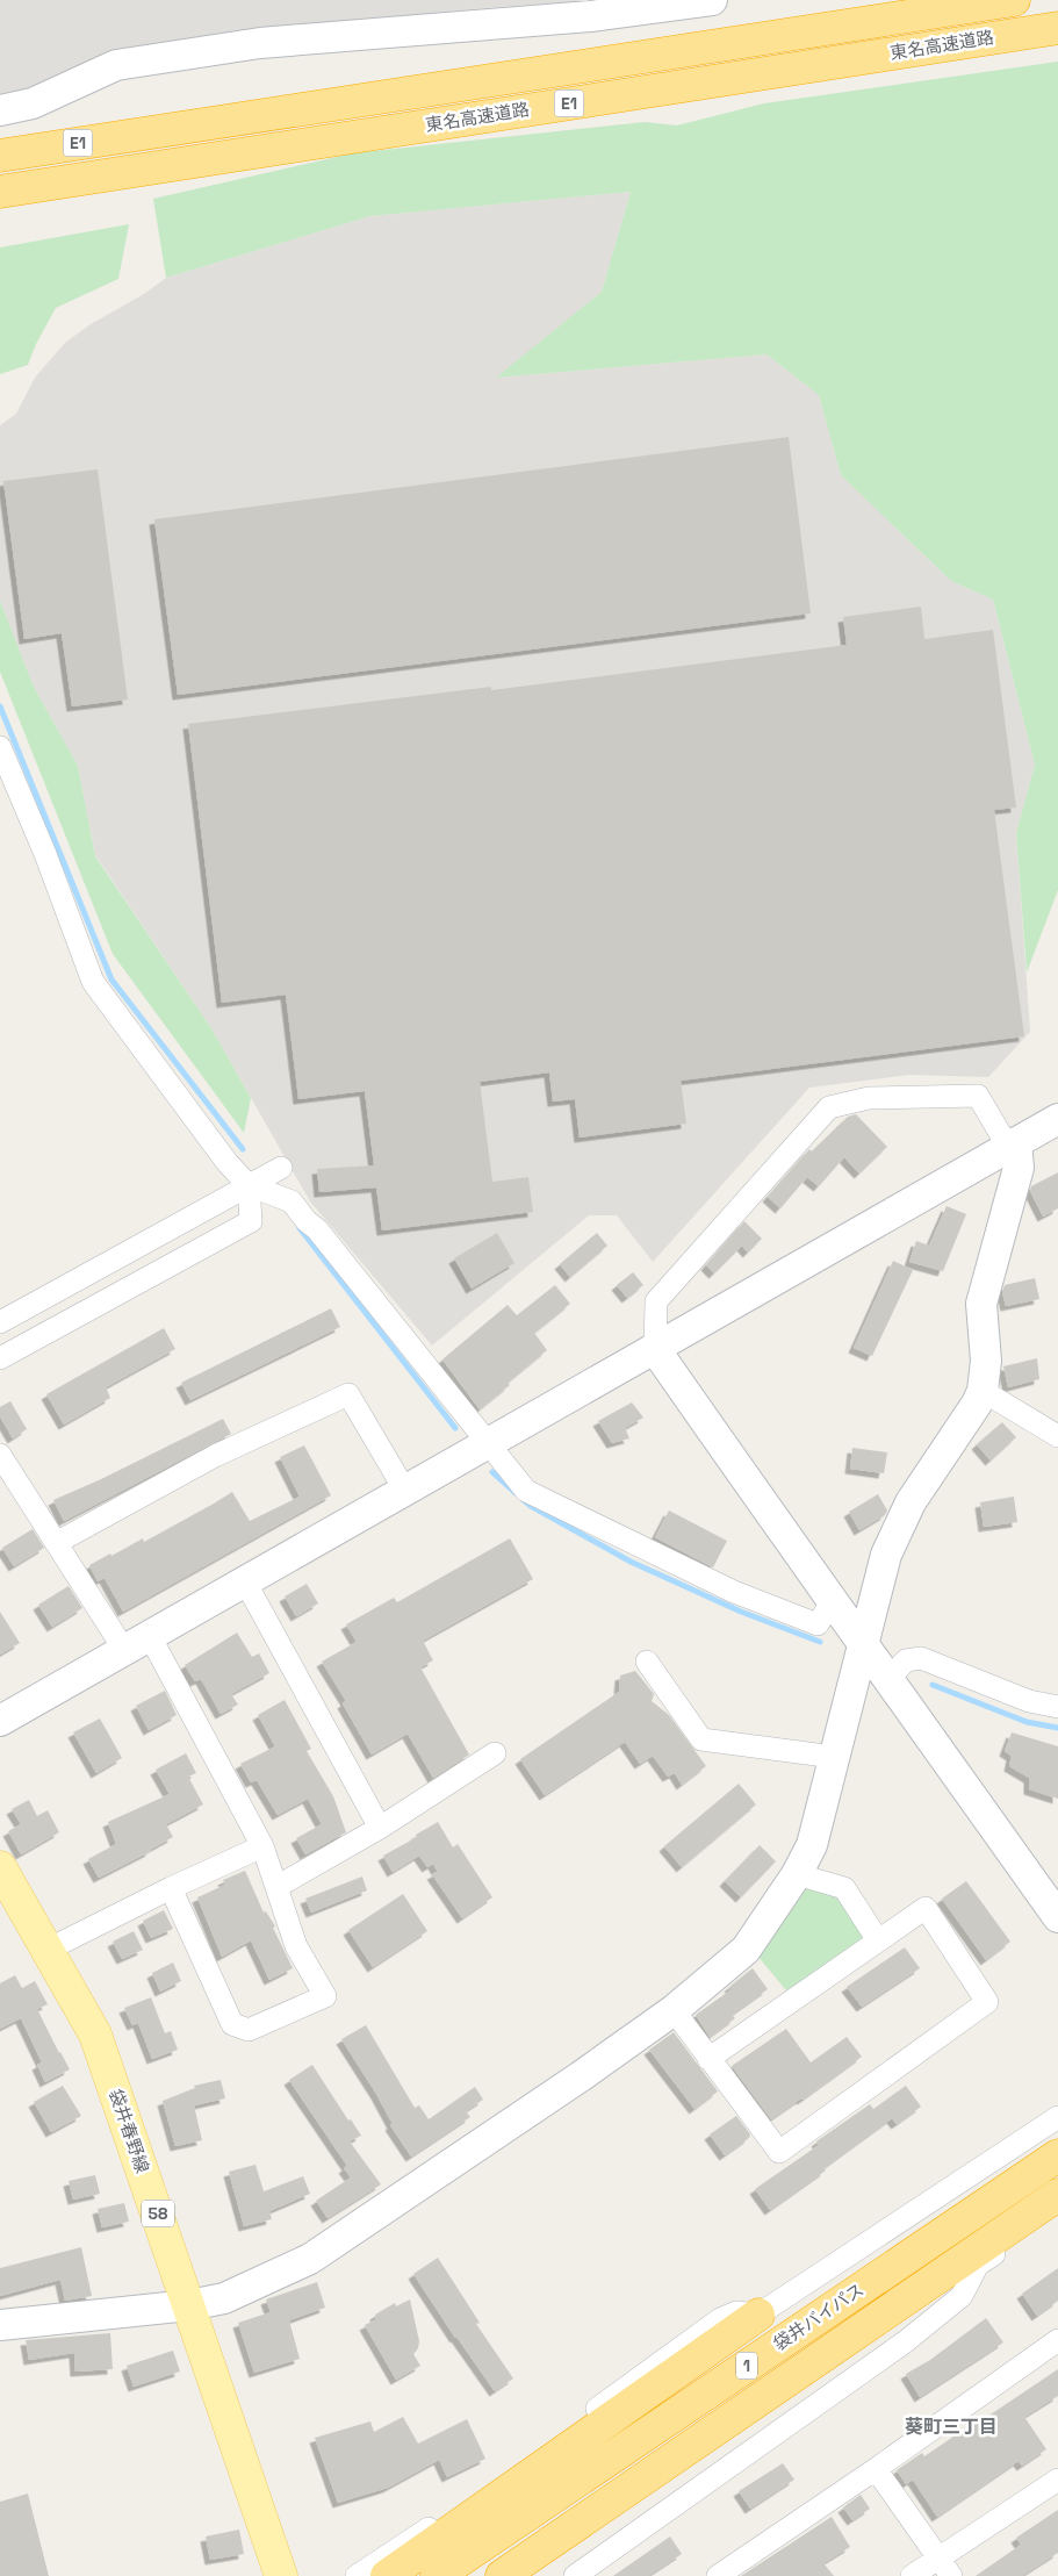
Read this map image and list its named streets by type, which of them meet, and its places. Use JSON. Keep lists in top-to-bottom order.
{
  "streets": {
    "highway": [
      "東名高速道路",
      "E1",
      "袋井バイパス",
      "1"
    ],
    "main road": ["袋井春野線", "58"]
  },
  "districts": ["葵町三丁目"]
}
